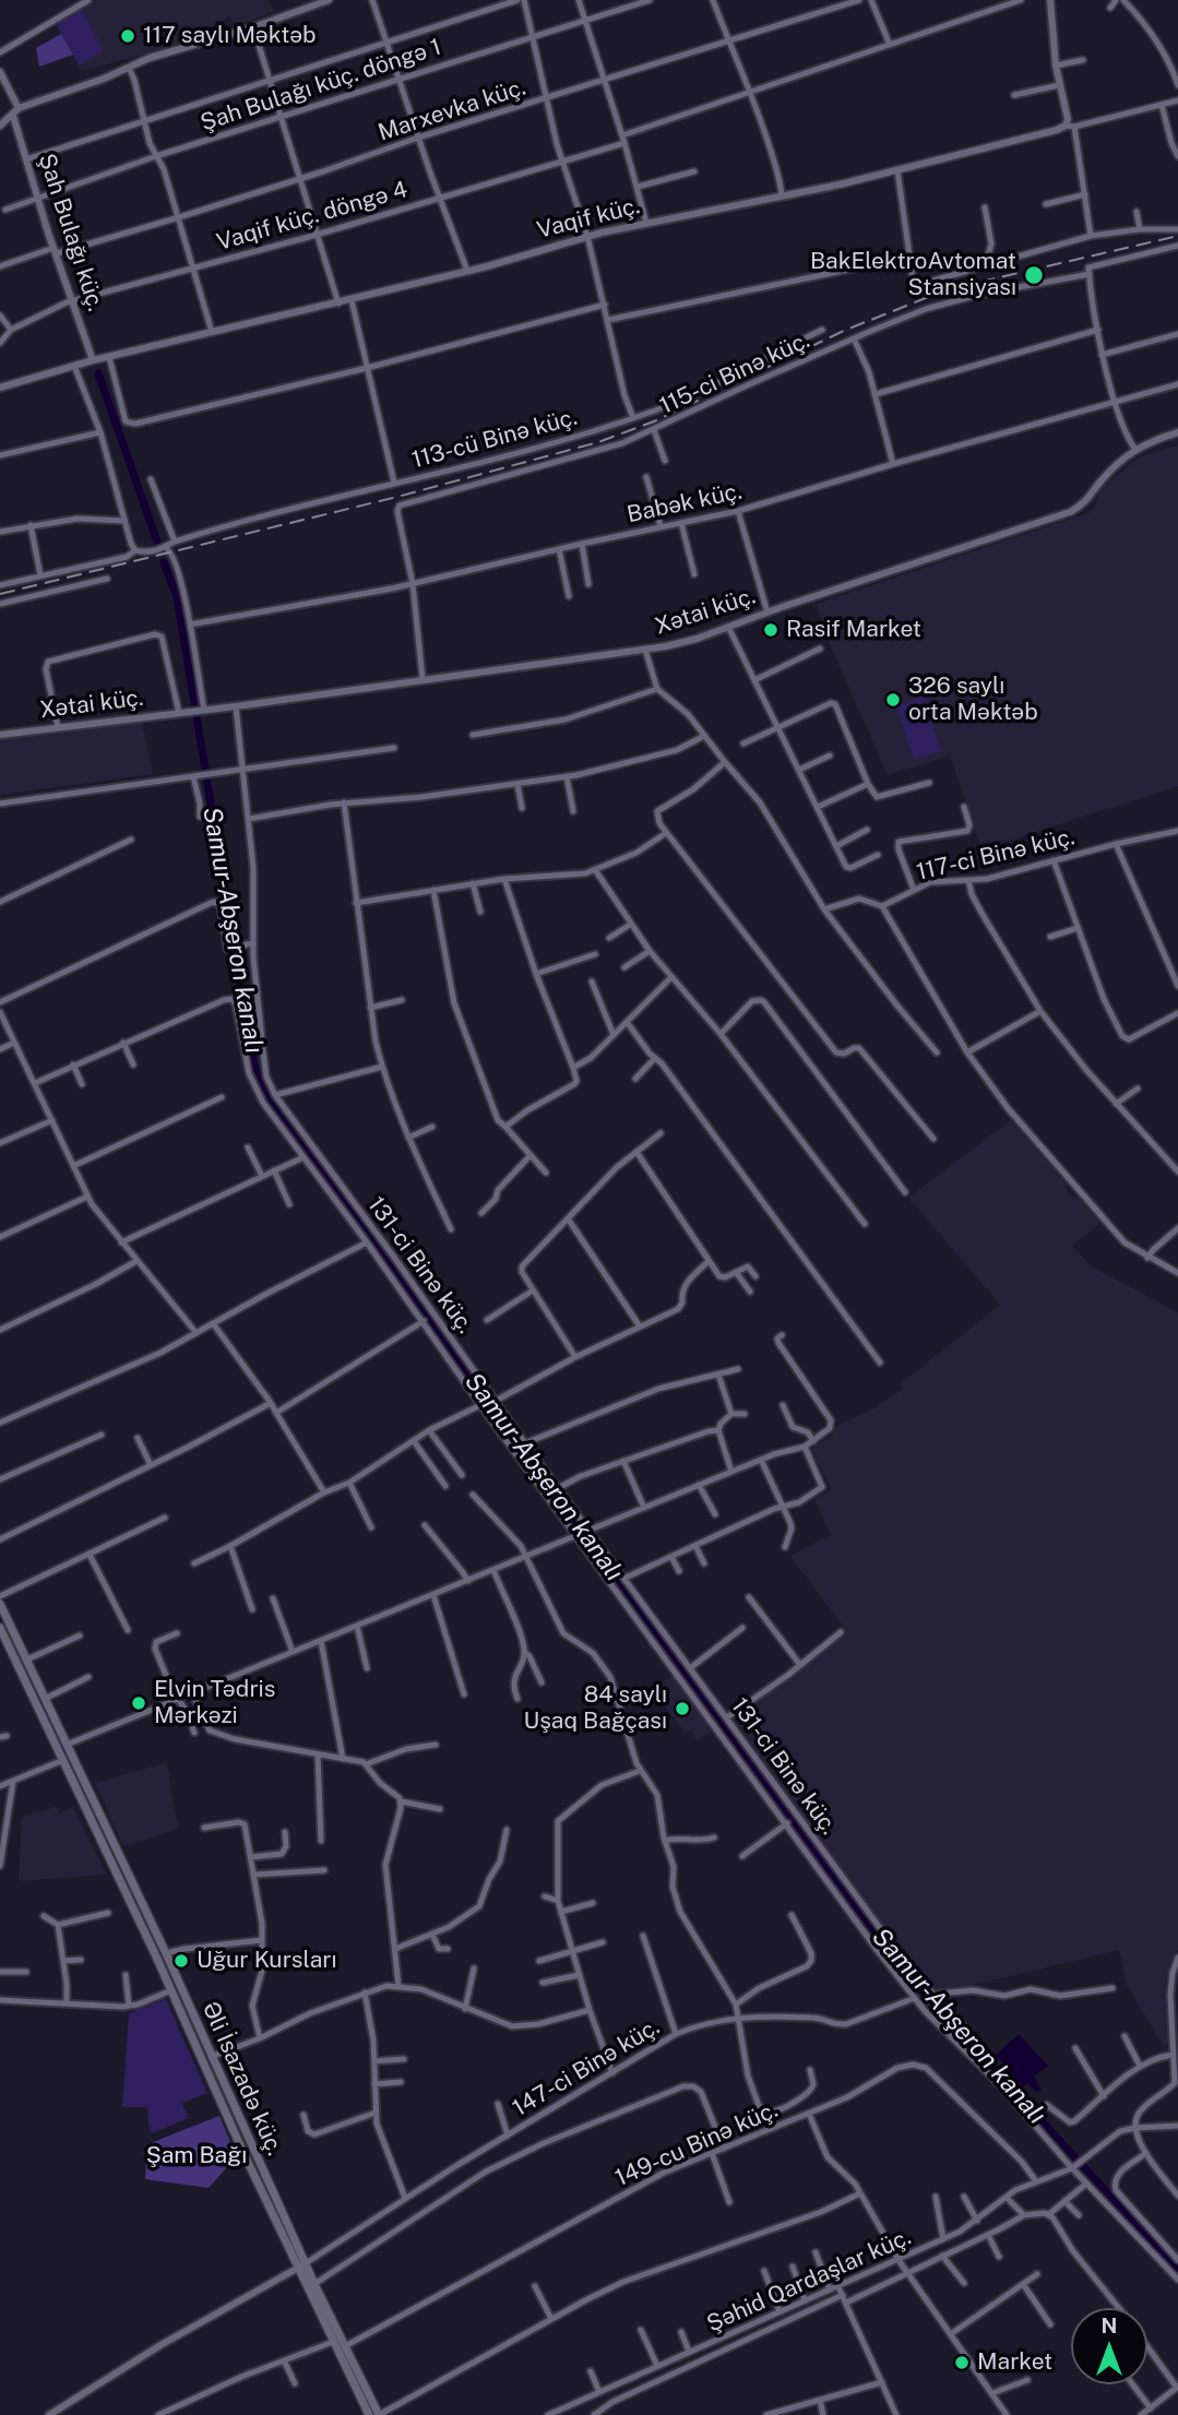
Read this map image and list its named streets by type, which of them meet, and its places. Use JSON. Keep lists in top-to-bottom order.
{
  "streets": {
    "main road": ["Əli İsazadə küç."],
    "street": [
      "Şah Bulağı küç. döngə 1",
      "Marxevka küç.",
      "Vaqif küç. döngə 4",
      "Vaqif küç.",
      "Şah Bulağı küç.",
      "115-ci Binə küç.",
      "113-cü Binə küç.",
      "Babək küç.",
      "Xətai küç.",
      "117-ci Binə küç.",
      "131-ci Binə küç.",
      "147-ci Binə küç.",
      "149-cu Binə küç.",
      "Şəhid Qardaşlar küç."
    ]
  },
  "crossings": [
    ["Şah Bulağı küç. döngə 1", "Şah Bulağı küç."],
    ["Marxevka küç.", "Şah Bulağı küç."],
    ["Vaqif küç. döngə 4", "Şah Bulağı küç."],
    ["Vaqif küç.", "Şah Bulağı küç."],
    ["115-ci Binə küç.", "Babək küç."],
    ["Xətai küç.", "131-ci Binə küç."],
    ["131-ci Binə küç.", "147-ci Binə küç."],
    ["147-ci Binə küç.", "Əli İsazadə küç."],
    ["Əli İsazadə küç.", "149-cu Binə küç."],
    ["149-cu Binə küç.", "Şəhid Qardaşlar küç."]
  ],
  "water": ["Samur-Abşeron kanalı"],
  "parks": ["Şam Bağı"],
  "places": [
    "117 saylı Məktəb",
    "BakElektroAvtomat Stansiyası",
    "Rasif Market",
    "326 saylı orta Məktəb",
    "Elvin Tədris Mərkəzi",
    "84 saylı Uşaq Bağçası",
    "Uğur Kursları",
    "Market"
  ],
  "north": "top"
}
